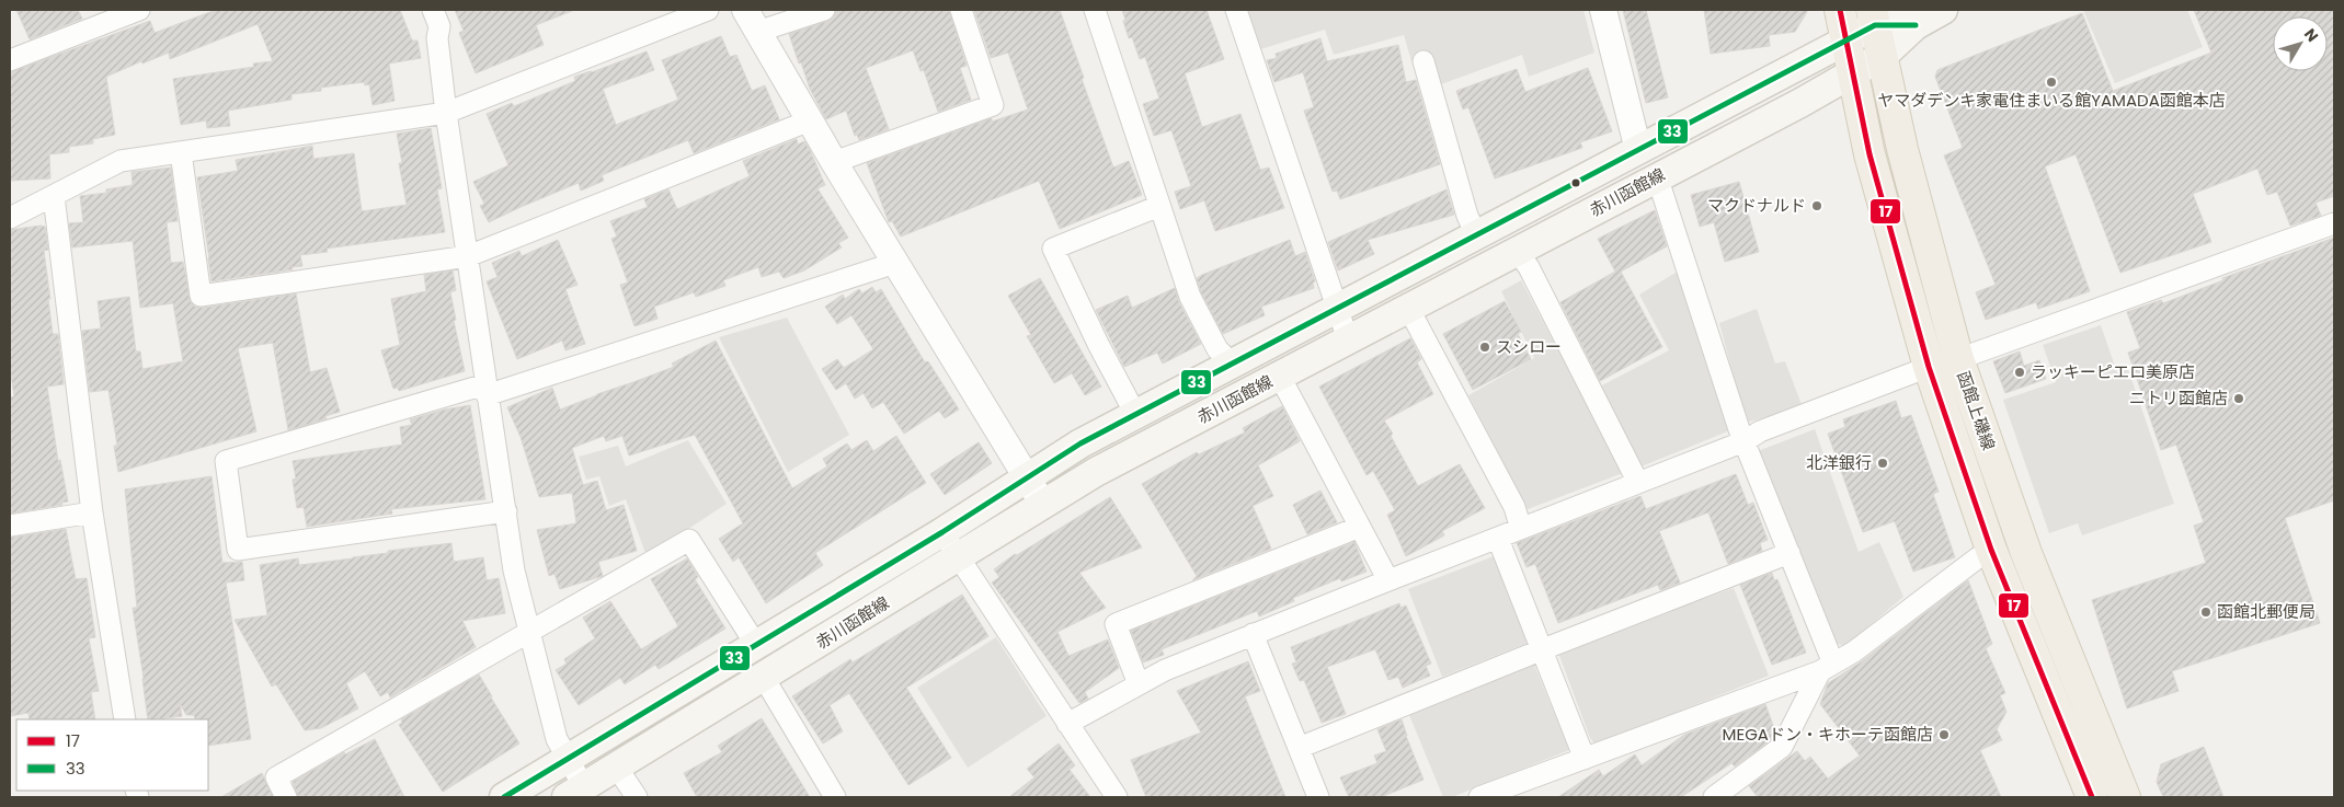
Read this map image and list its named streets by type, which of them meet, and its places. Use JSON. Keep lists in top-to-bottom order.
{
  "streets": {
    "main road": ["赤川函館線", "函館上磯線"]
  },
  "crossings": [
    ["赤川函館線", "函館上磯線"]
  ],
  "places": [
    "ヤマダデンキ家電住まいる館YAMADA函館本店",
    "マクドナルド",
    "スシロー",
    "ラッキーピエロ美原店",
    "ニトリ函館店",
    "北洋銀行",
    "函館北郵便局",
    "MEGAドン・キホーテ函館店"
  ],
  "lines": ["transit line 17", "transit line 33"],
  "legend": ["17", "33"],
  "north": "top right"
}
